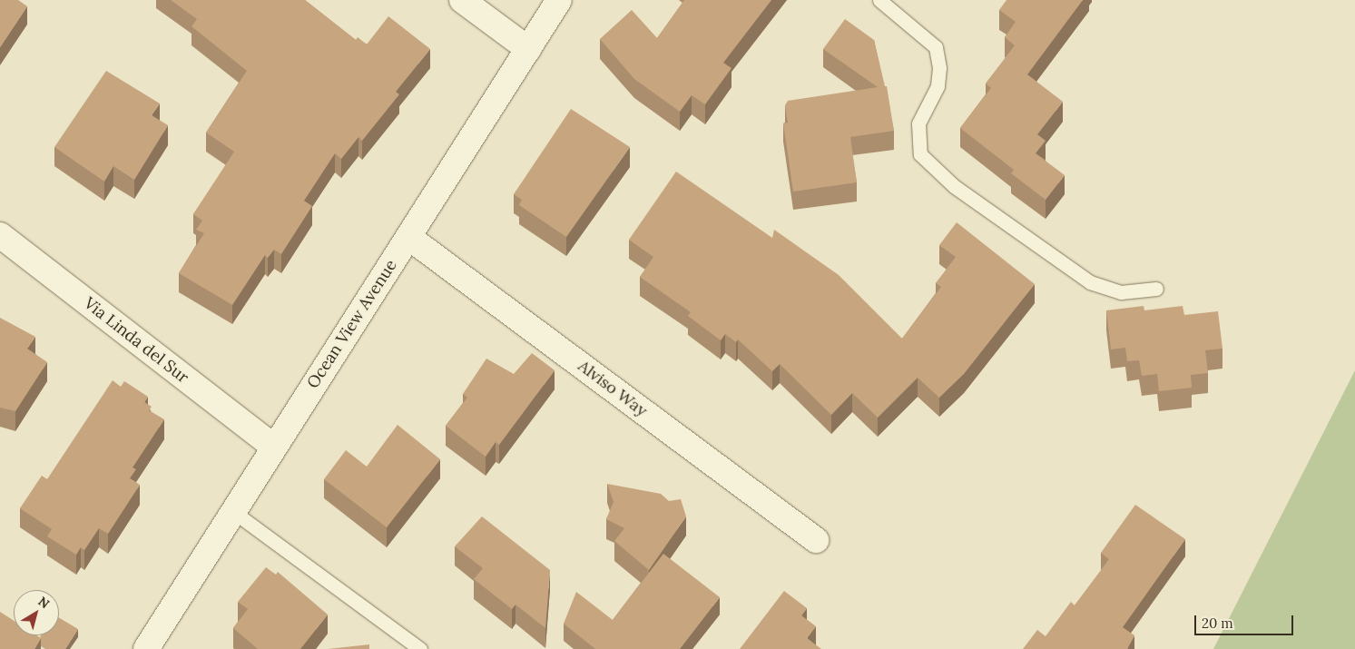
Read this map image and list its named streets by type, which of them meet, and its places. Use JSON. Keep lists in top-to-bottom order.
{
  "streets": {
    "street": ["Ocean View Avenue", "Via Linda del Sur", "Alviso Way"]
  },
  "crossings": [
    ["Ocean View Avenue", "Via Linda del Sur"],
    ["Ocean View Avenue", "Alviso Way"]
  ],
  "scale_bar": "20 m",
  "north": "top right"
}
